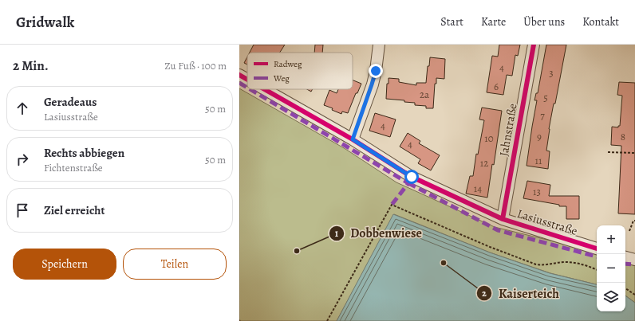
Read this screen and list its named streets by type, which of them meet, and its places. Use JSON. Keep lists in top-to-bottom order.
{
  "streets": {
    "street": ["Jahnstraße", "Lasiusstraße"]
  },
  "crossings": [
    ["Jahnstraße", "Lasiusstraße"]
  ],
  "places": ["Dobbenwiese", "Kaiserteich"],
  "house_numbers": [
    "4",
    "3",
    "6",
    "2a",
    "5",
    "7",
    "4",
    "9",
    "8",
    "10",
    "4",
    "11",
    "12",
    "14",
    "13"
  ],
  "legend": ["Radweg", "Weg"],
  "page": {
    "header": "Gridwalk",
    "nav": [
      "Start",
      "Karte",
      "Über uns",
      "Kontakt"
    ],
    "heading": ["2 Min.", "Zu Fuß · 100 m"],
    "list": [
      ["Geradeaus", "Lasiusstraße", "50 m"],
      ["Rechts abbiegen", "Fichtenstraße", "50 m"],
      "Ziel erreicht"
    ],
    "map_buttons": ["+", "−"],
    "buttons": ["Speichern", "Teilen"]
  }
}
